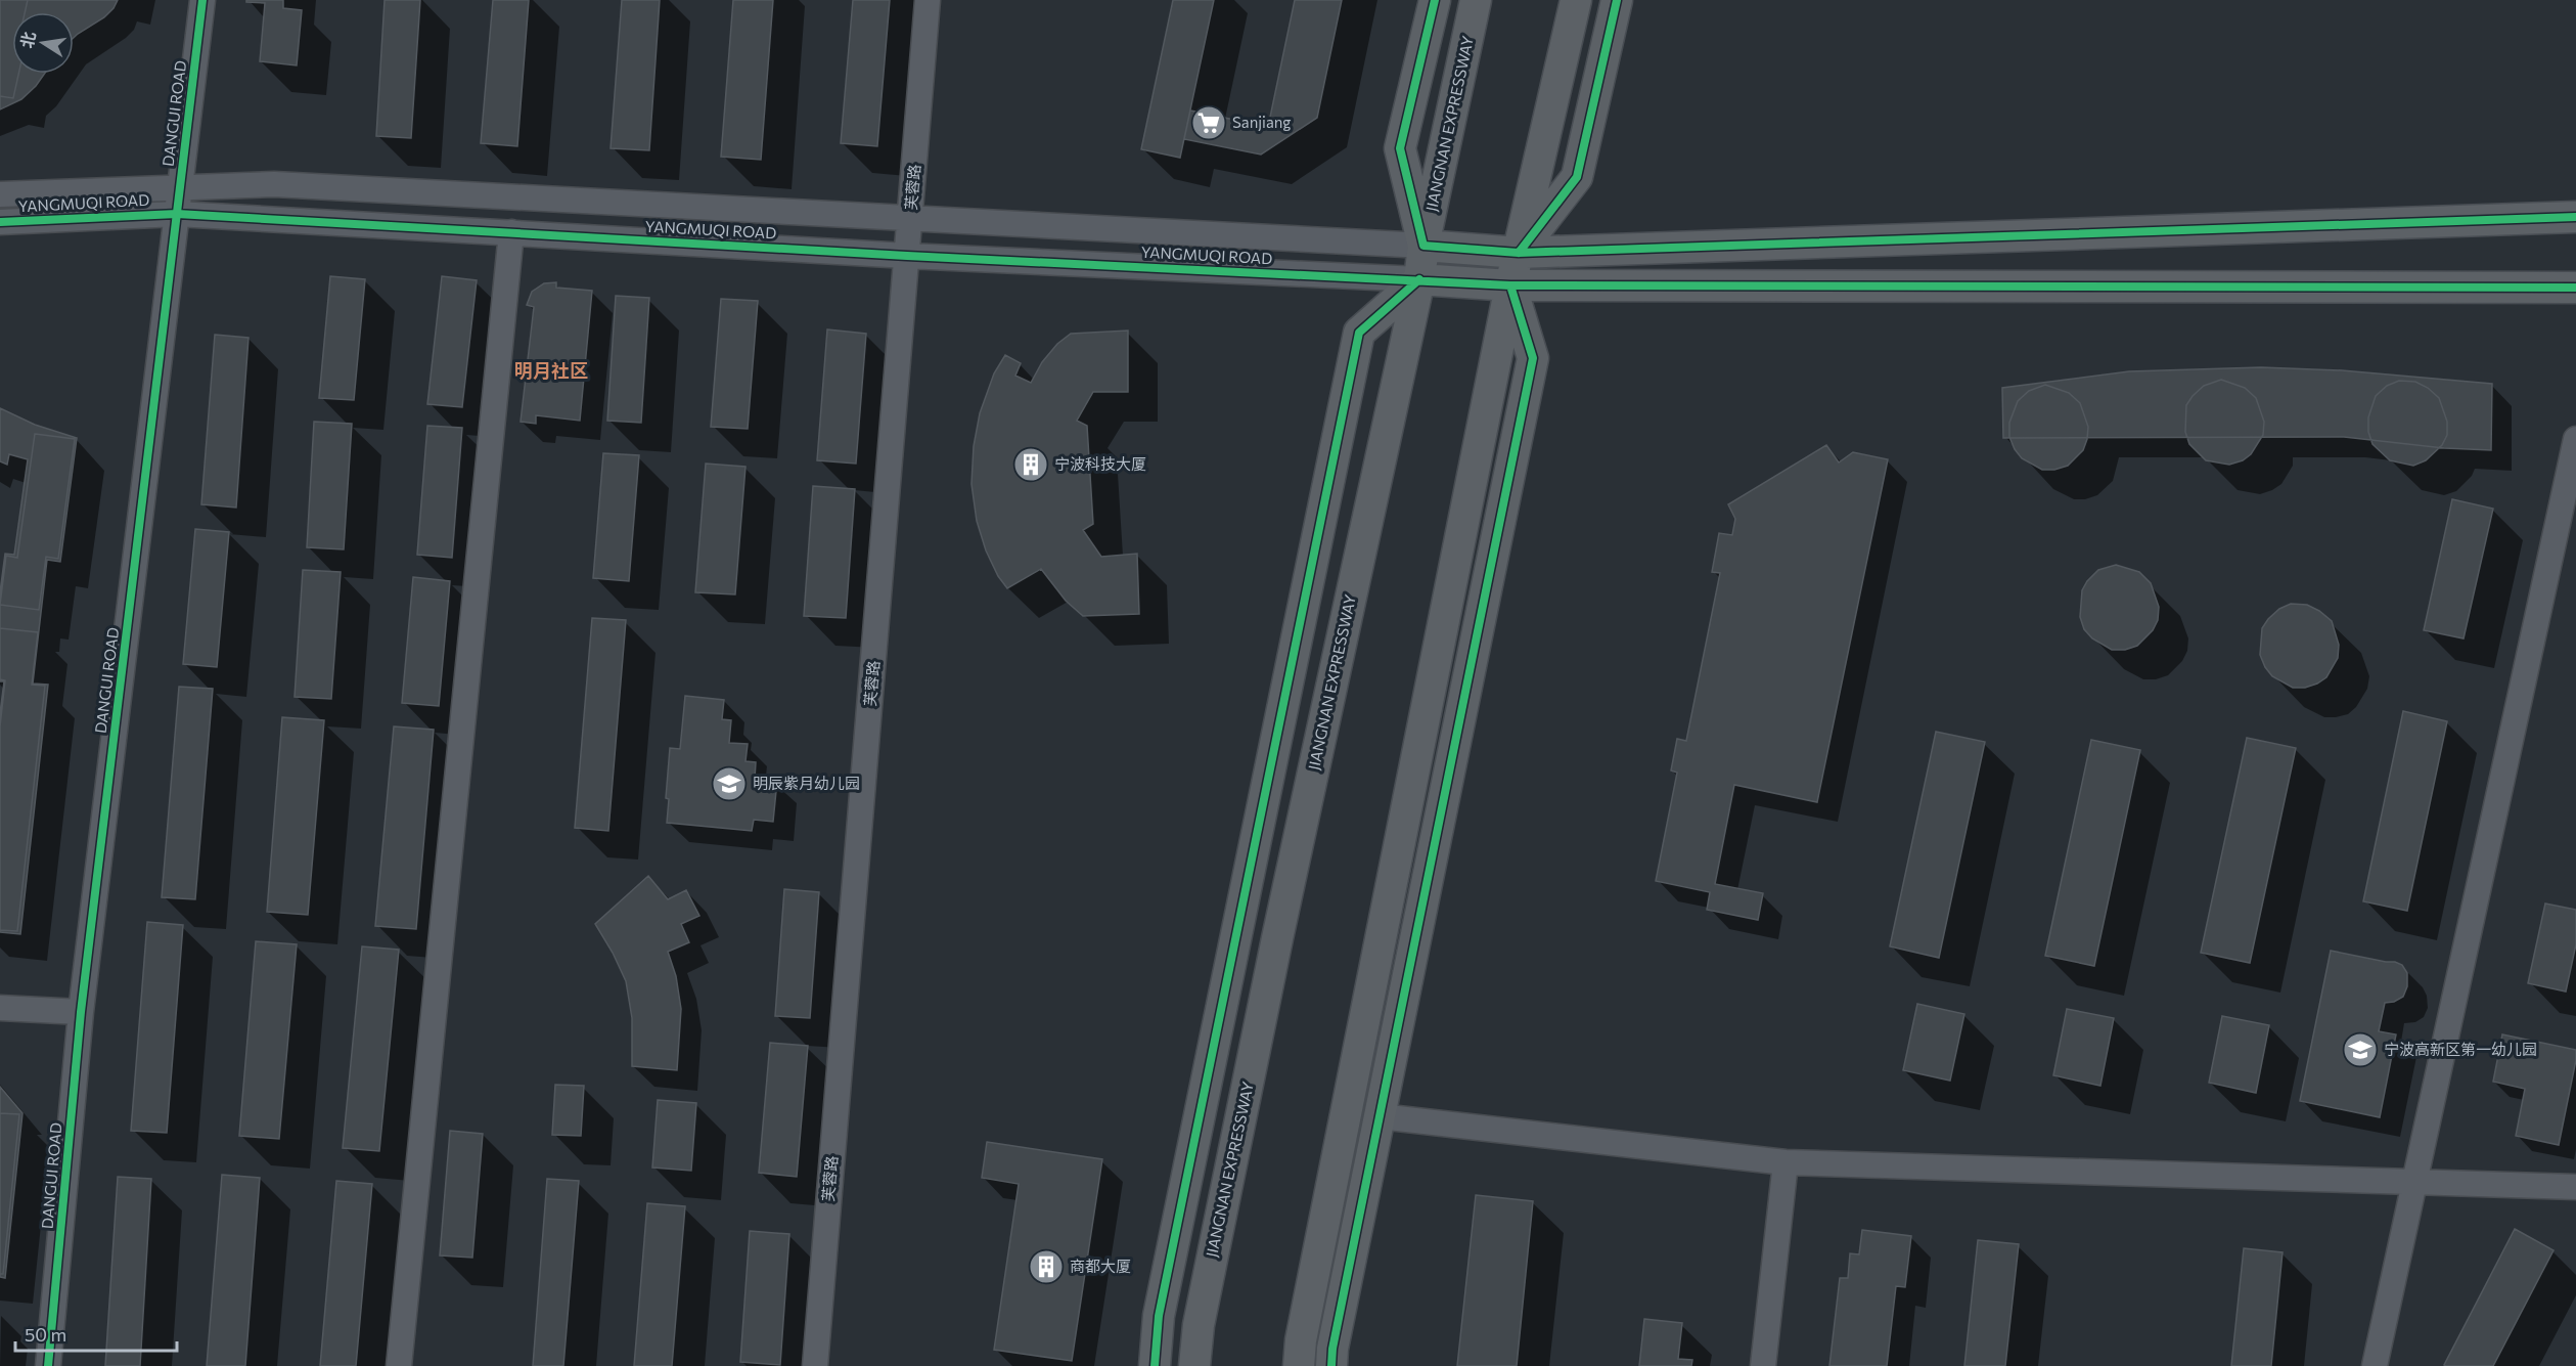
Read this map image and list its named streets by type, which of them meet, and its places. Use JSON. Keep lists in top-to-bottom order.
{
  "streets": {
    "main road": ["JIANGNAN EXPRESSWAY"],
    "street": ["DANGUI ROAD", "芙蓉路", "YANGMUQI ROAD"]
  },
  "crossings": [
    ["DANGUI ROAD", "YANGMUQI ROAD"],
    ["JIANGNAN EXPRESSWAY", "YANGMUQI ROAD"],
    ["芙蓉路", "YANGMUQI ROAD"]
  ],
  "districts": ["明月社区"],
  "places": {
    "supermarket": ["Sanjiang"],
    "building": ["宁波科技大厦", "商都大厦"],
    "school or university": ["明辰紫月幼儿园", "宁波高新区第一幼儿园"]
  },
  "scale_bar": "50 m",
  "north": "left"
}
